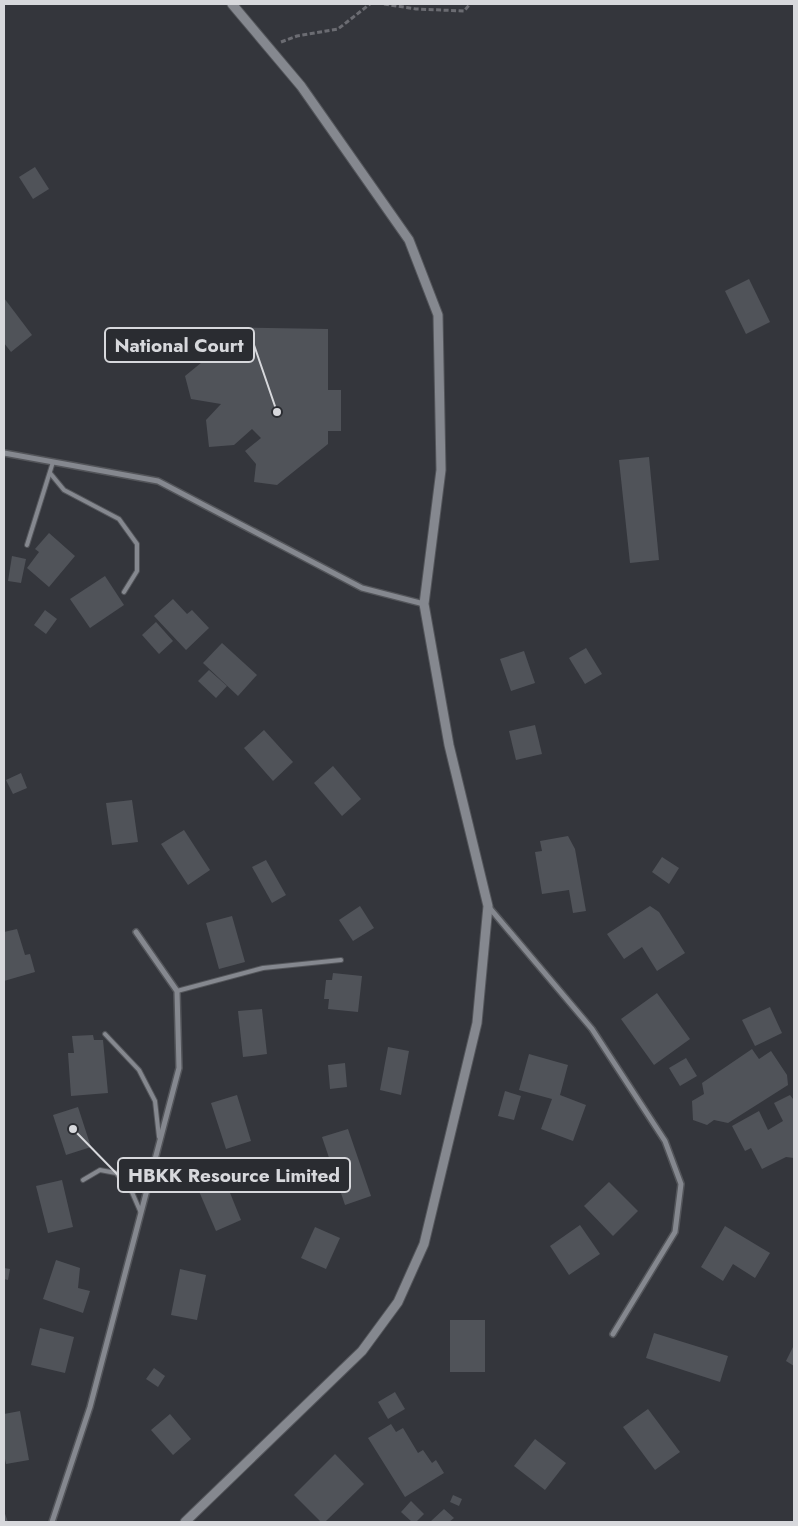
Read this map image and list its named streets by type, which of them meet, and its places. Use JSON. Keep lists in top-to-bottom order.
{
  "places": ["National Court", "HBKK Resource Limited"]
}
